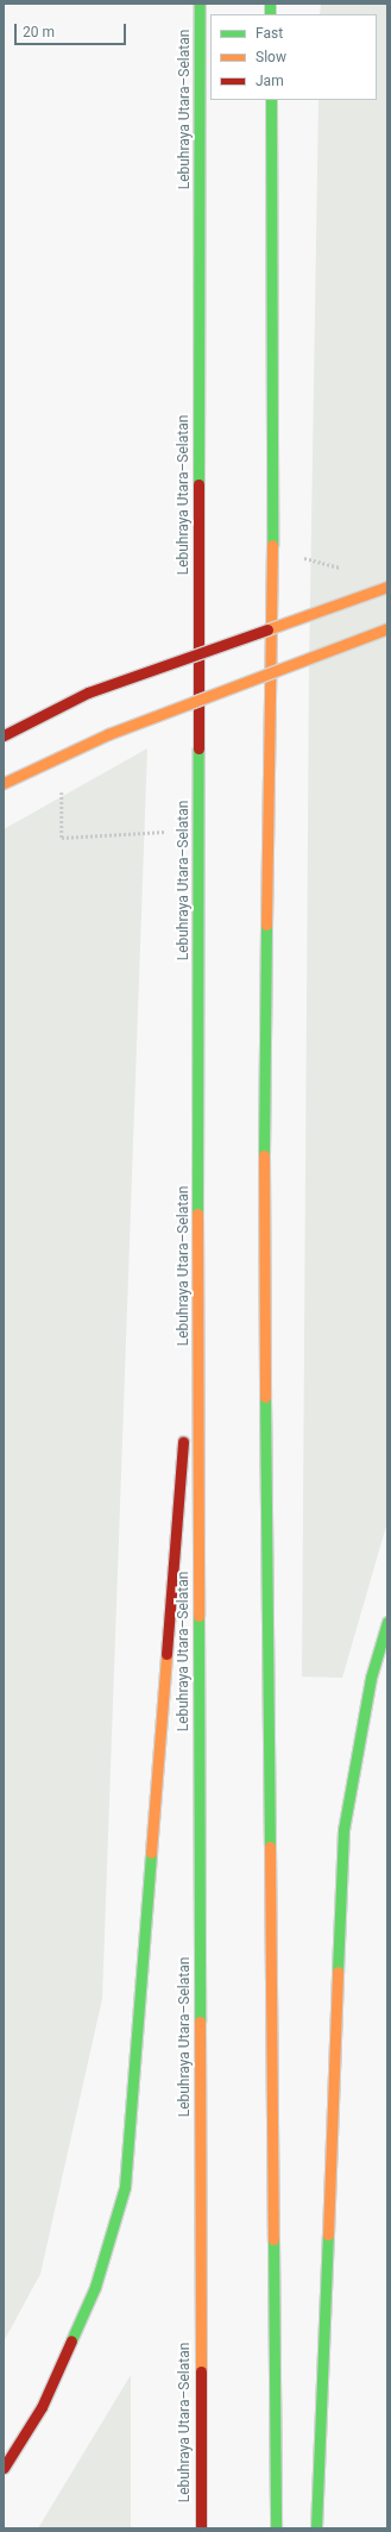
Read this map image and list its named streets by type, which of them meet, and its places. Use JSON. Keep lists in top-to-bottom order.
{
  "streets": {
    "highway": ["Lebuhraya Utara–Selatan"]
  },
  "legend": ["Fast", "Slow", "Jam"],
  "scale_bar": "20 m"
}
